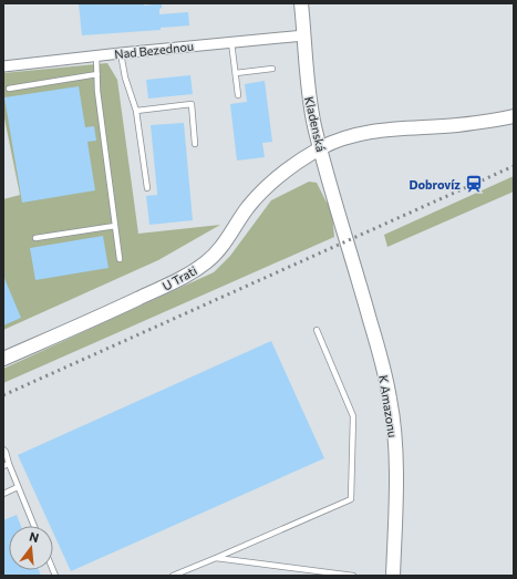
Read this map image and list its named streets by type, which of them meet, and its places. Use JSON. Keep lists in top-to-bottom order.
{
  "streets": {
    "street": [
      "Nad Bezednou",
      "Kladenská",
      "U Trati",
      "K Amazonu"
    ]
  },
  "crossings": [
    ["Nad Bezednou", "Kladenská"],
    ["Kladenská", "U Trati"],
    ["Kladenská", "K Amazonu"]
  ],
  "places": {
    "station": ["Dobrovíz"]
  },
  "north": "top"
}
